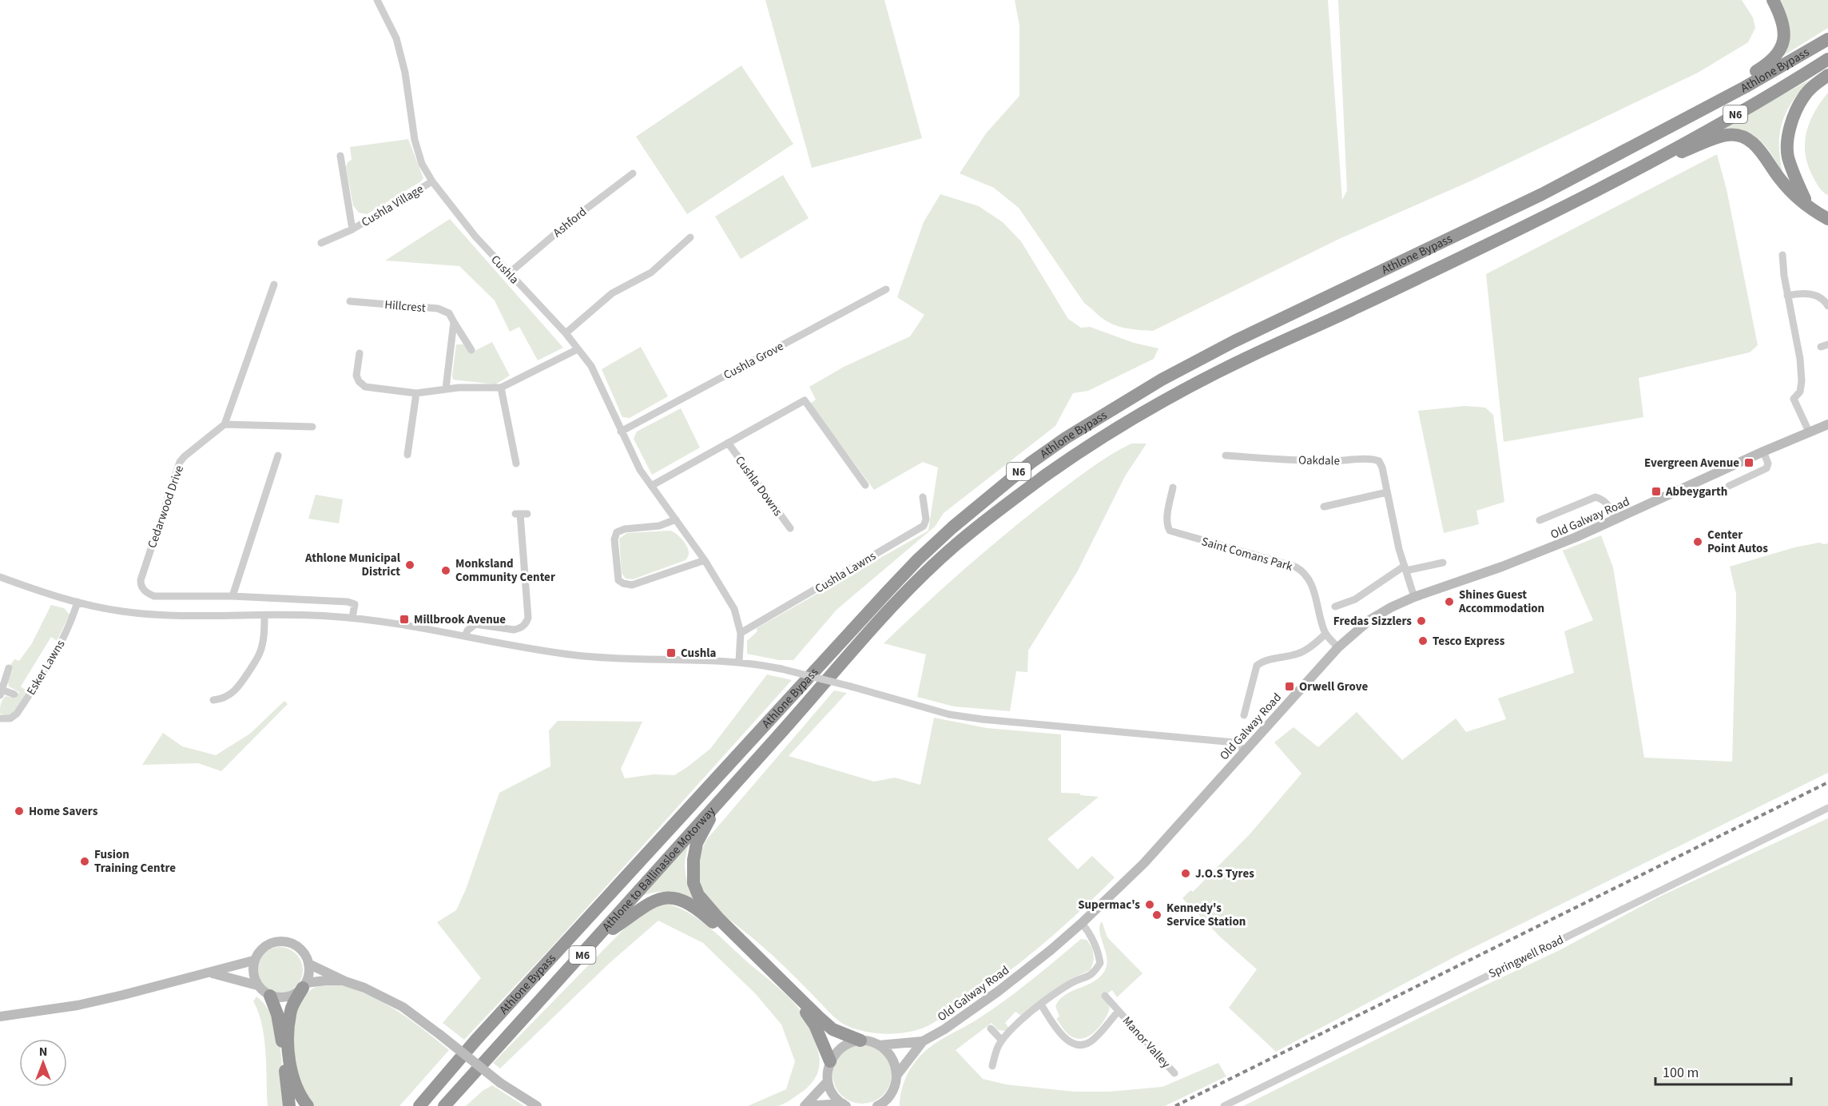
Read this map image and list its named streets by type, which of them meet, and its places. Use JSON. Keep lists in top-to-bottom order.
{
  "streets": {
    "highway": [
      "Athlone Bypass",
      "N6",
      "Athlone to Ballinasloe Motorway",
      "M6"
    ],
    "main road": ["Old Galway Road"],
    "street": [
      "Cushla Village",
      "Ashford",
      "Cushla",
      "Hillcrest",
      "Cushla Grove",
      "Oakdale",
      "Cushla Downs",
      "Cedarwood Drive",
      "Saint Comans Park",
      "Cushla Lawns",
      "Esker Lawns",
      "Springwell Road",
      "Manor Valley"
    ]
  },
  "crossings": [
    ["Athlone Bypass", "Athlone to Ballinasloe Motorway"],
    ["Cushla Village", "Cushla"],
    ["Ashford", "Cushla"],
    ["Cushla", "Cushla Grove"],
    ["Cushla", "Cushla Downs"],
    ["Cushla", "Cushla Lawns"],
    ["Oakdale", "Old Galway Road"],
    ["Old Galway Road", "Saint Comans Park"]
  ],
  "places": {
    "transit": [
      "Evergreen Avenue",
      "Abbeygarth",
      "Millbrook Avenue",
      "Cushla",
      "Orwell Grove"
    ],
    "other": [
      "Center Point Autos",
      "Athlone Municipal District",
      "Monksland Community Center",
      "Shines Guest Accommodation",
      "Fredas Sizzlers",
      "Tesco Express",
      "Home Savers",
      "Fusion Training Centre",
      "J.O.S Tyres",
      "Supermac's",
      "Kennedy's Service Station"
    ]
  },
  "scale_bar": "100 m",
  "north": "top"
}
